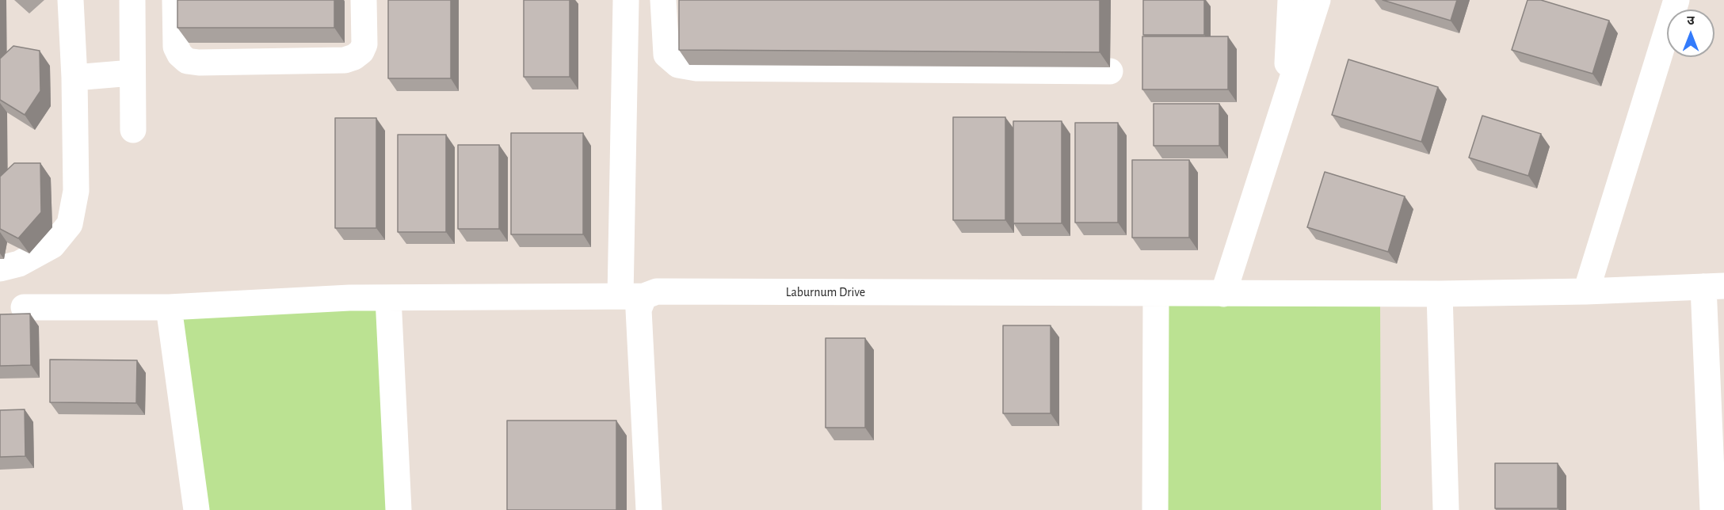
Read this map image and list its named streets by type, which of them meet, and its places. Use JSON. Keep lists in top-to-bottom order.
{
  "streets": {
    "street": ["Laburnum Drive"]
  },
  "north": "top"
}
